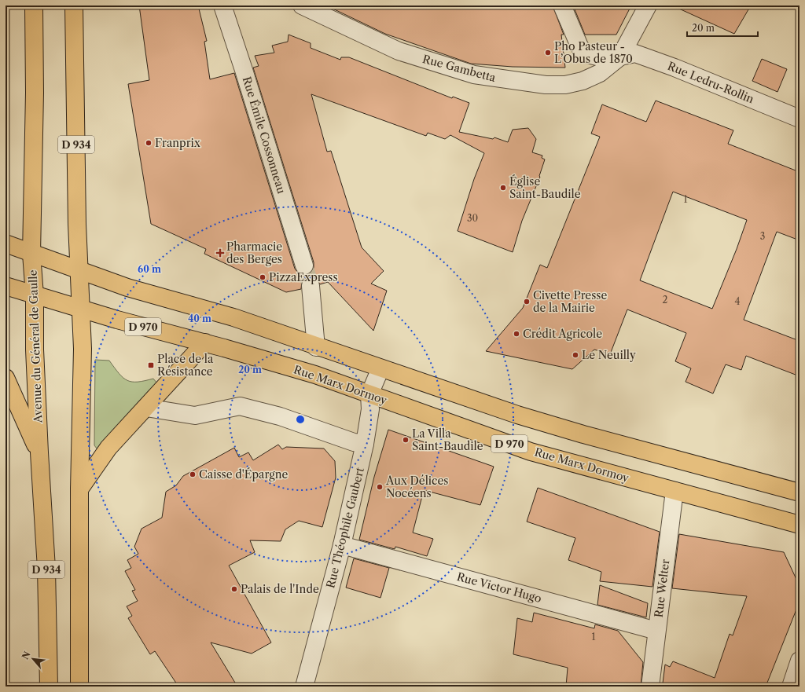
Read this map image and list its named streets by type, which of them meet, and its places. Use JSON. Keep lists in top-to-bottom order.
{
  "streets": {
    "main road": [
      "D 934",
      "D 970",
      "Avenue du Général de Gaulle",
      "Rue Marx Dormoy"
    ],
    "street": [
      "Rue Gambetta",
      "Rue Ledru-Rollin",
      "Rue Émile Cossonneau",
      "Rue Théophile Gaubert",
      "Rue Victor Hugo",
      "Rue Welter"
    ]
  },
  "crossings": [
    ["Rue Gambetta", "Rue Ledru-Rollin"],
    ["D 934", "D 970"],
    ["D 970", "Avenue du Général de Gaulle"],
    ["D 970", "Rue Marx Dormoy"],
    ["D 970", "Rue Théophile Gaubert"],
    ["Rue Marx Dormoy", "Rue Théophile Gaubert"],
    ["Rue Marx Dormoy", "Rue Welter"],
    ["Rue Théophile Gaubert", "Rue Victor Hugo"],
    ["Rue Victor Hugo", "Rue Welter"]
  ],
  "places": {
    "other": [
      "Pho Pasteur - L’Obus de 1870",
      "Franprix",
      "Église Saint-Baudile",
      "PizzaExpress",
      "Civette Presse de la Mairie",
      "Crédit Agricole",
      "Le Neuilly",
      "La Villa Saint-Baudile",
      "Caisse d'Épargne",
      "Aux Délices Nocéens",
      "Palais de l'Inde"
    ],
    "health": ["Pharmacie des Berges"],
    "transit": ["Place de la Résistance"]
  },
  "house_numbers": [
    "1",
    "30",
    "3",
    "2",
    "4",
    "1"
  ],
  "scale_bar": "20 m",
  "north": "top left",
  "rings": ["60 m", "40 m", "20 m"]
}
